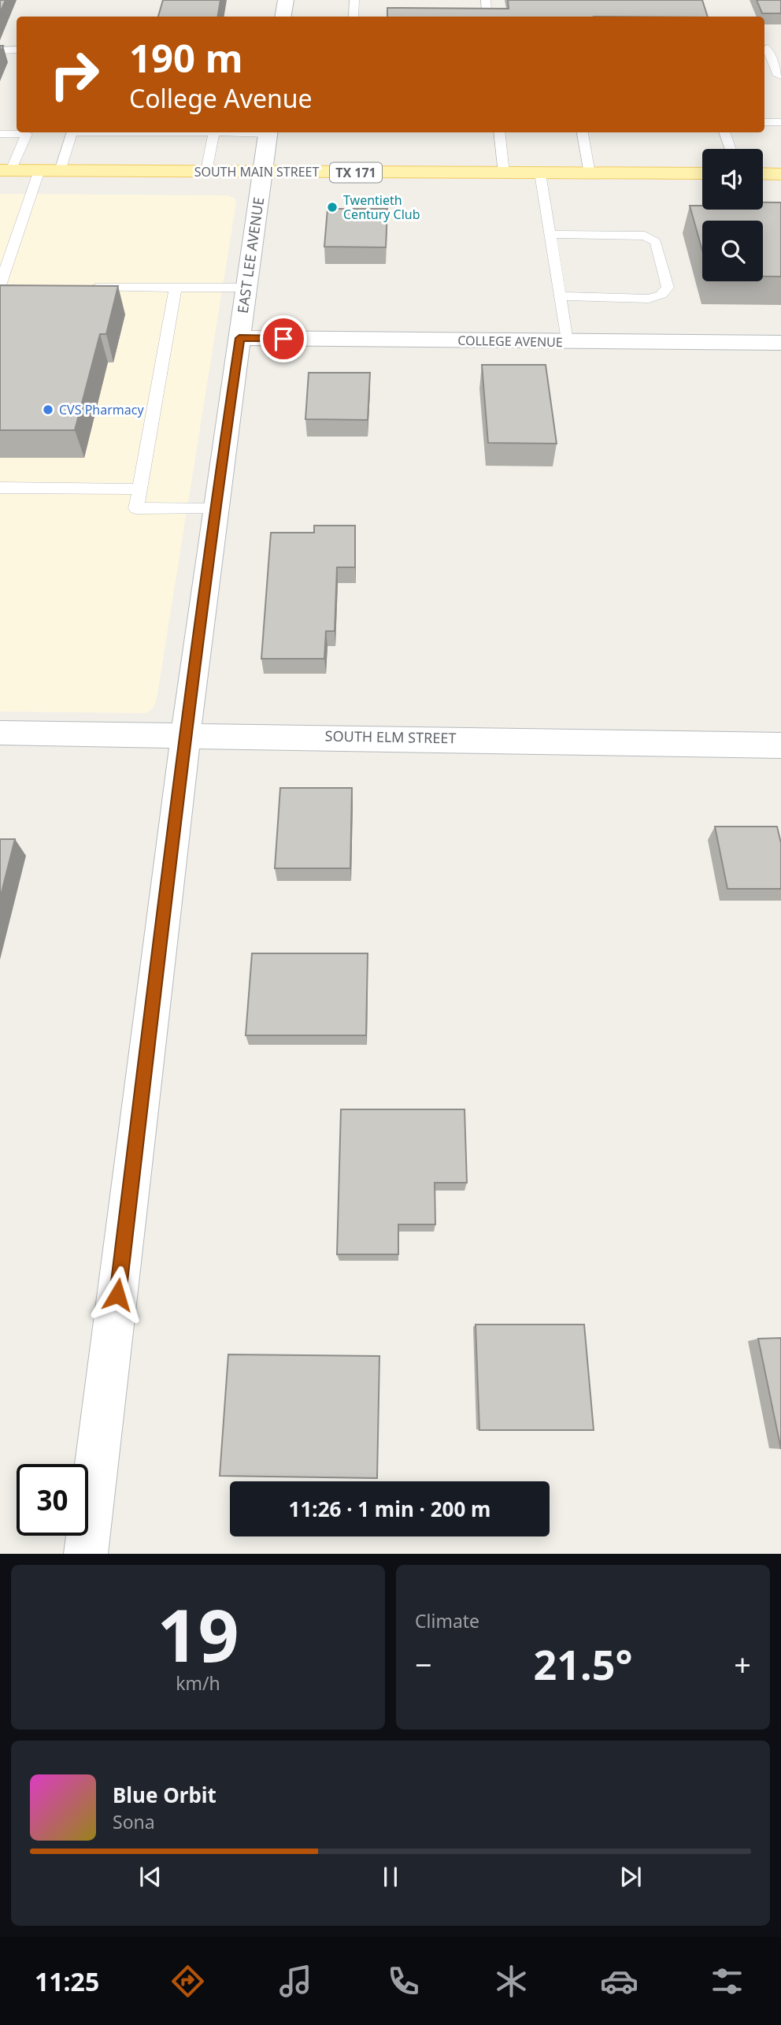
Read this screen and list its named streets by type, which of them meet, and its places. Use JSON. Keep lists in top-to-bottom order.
{
  "streets": {
    "main road": ["SOUTH MAIN STREET", "TX 171"],
    "street": ["EAST LEE AVENUE", "COLLEGE AVENUE", "SOUTH ELM STREET"]
  },
  "crossings": [
    ["SOUTH MAIN STREET", "EAST LEE AVENUE"],
    ["EAST LEE AVENUE", "COLLEGE AVENUE"],
    ["EAST LEE AVENUE", "SOUTH ELM STREET"]
  ],
  "places": ["Twentieth Century Club", "CVS Pharmacy"],
  "page": {
    "turn": ["190 m", "College Avenue"],
    "limit": "30",
    "trip": "11:26 · 1 min · 200 m",
    "tile": [
      ["19", "km/h"],
      "Climate"
    ],
    "heat": ["−", "21.5°", "+"],
    "song": ["Blue Orbit", "Sona"],
    "tabs": "11:25"
  }
}
